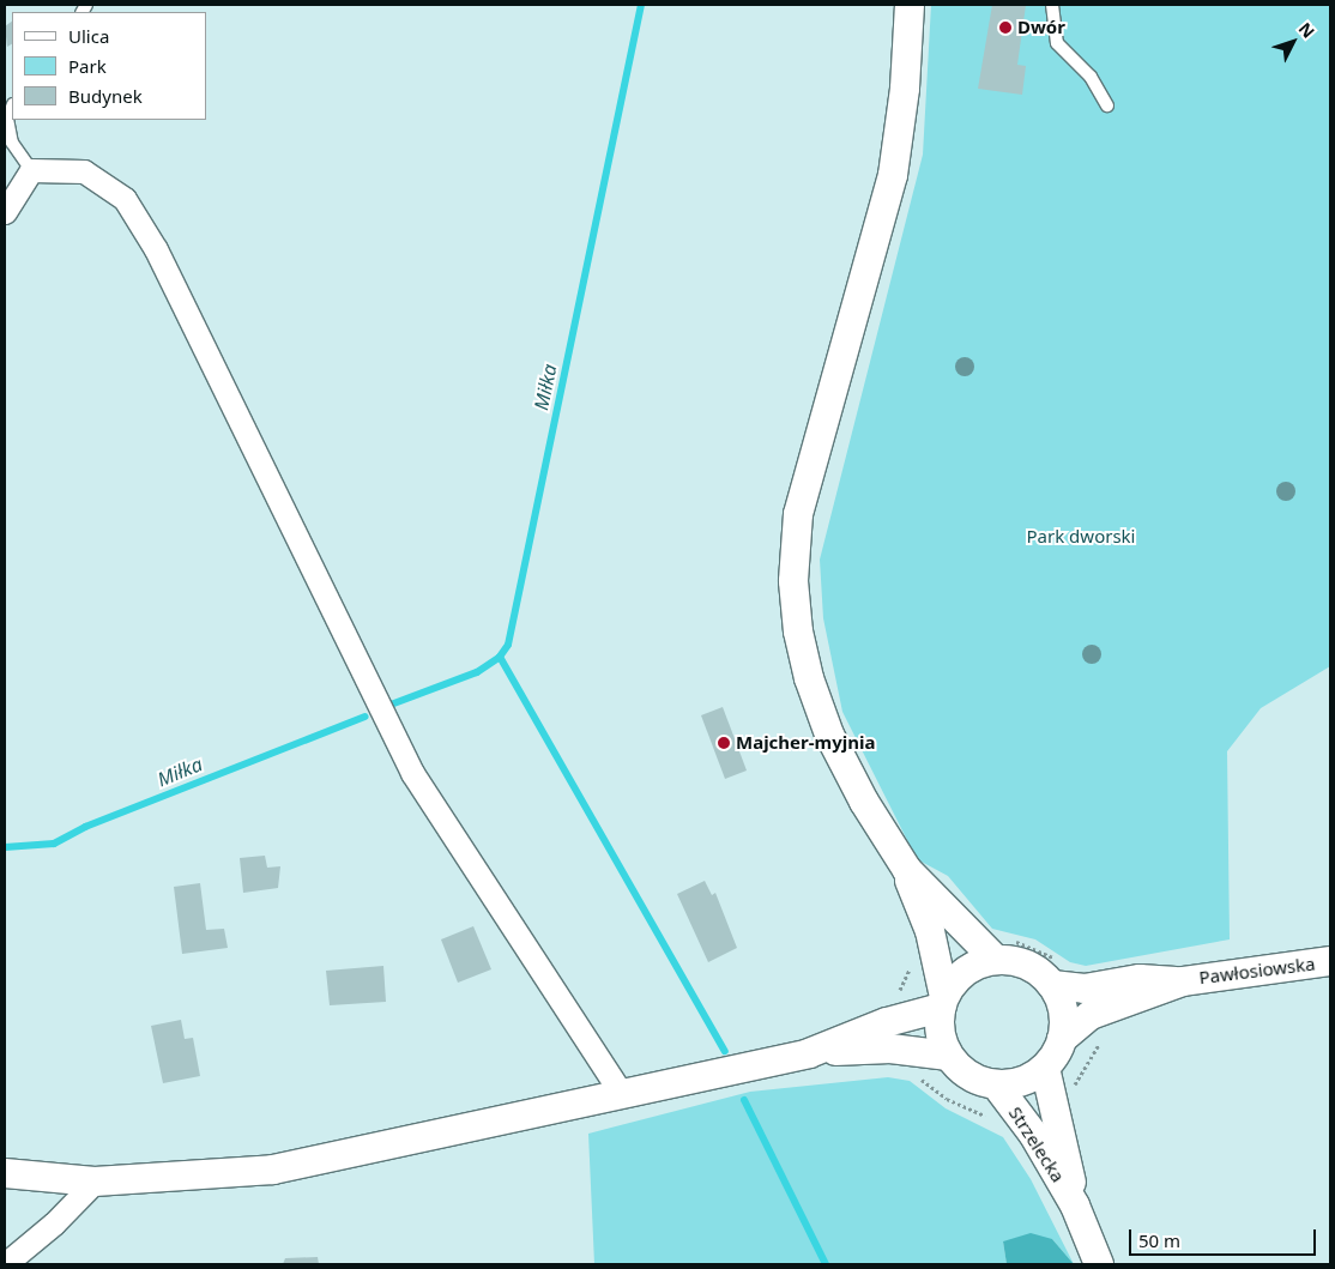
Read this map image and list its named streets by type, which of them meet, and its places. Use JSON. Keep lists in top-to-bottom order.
{
  "streets": {
    "street": ["Pawłosiowska", "Strzelecka"]
  },
  "crossings": [
    ["Pawłosiowska", "Strzelecka"]
  ],
  "water": ["Miłka"],
  "parks": ["Park dworski"],
  "places": ["Dwór", "Majcher-myjnia"],
  "legend": ["Ulica", "Park", "Budynek"],
  "scale_bar": "50 m",
  "north": "top right"
}
